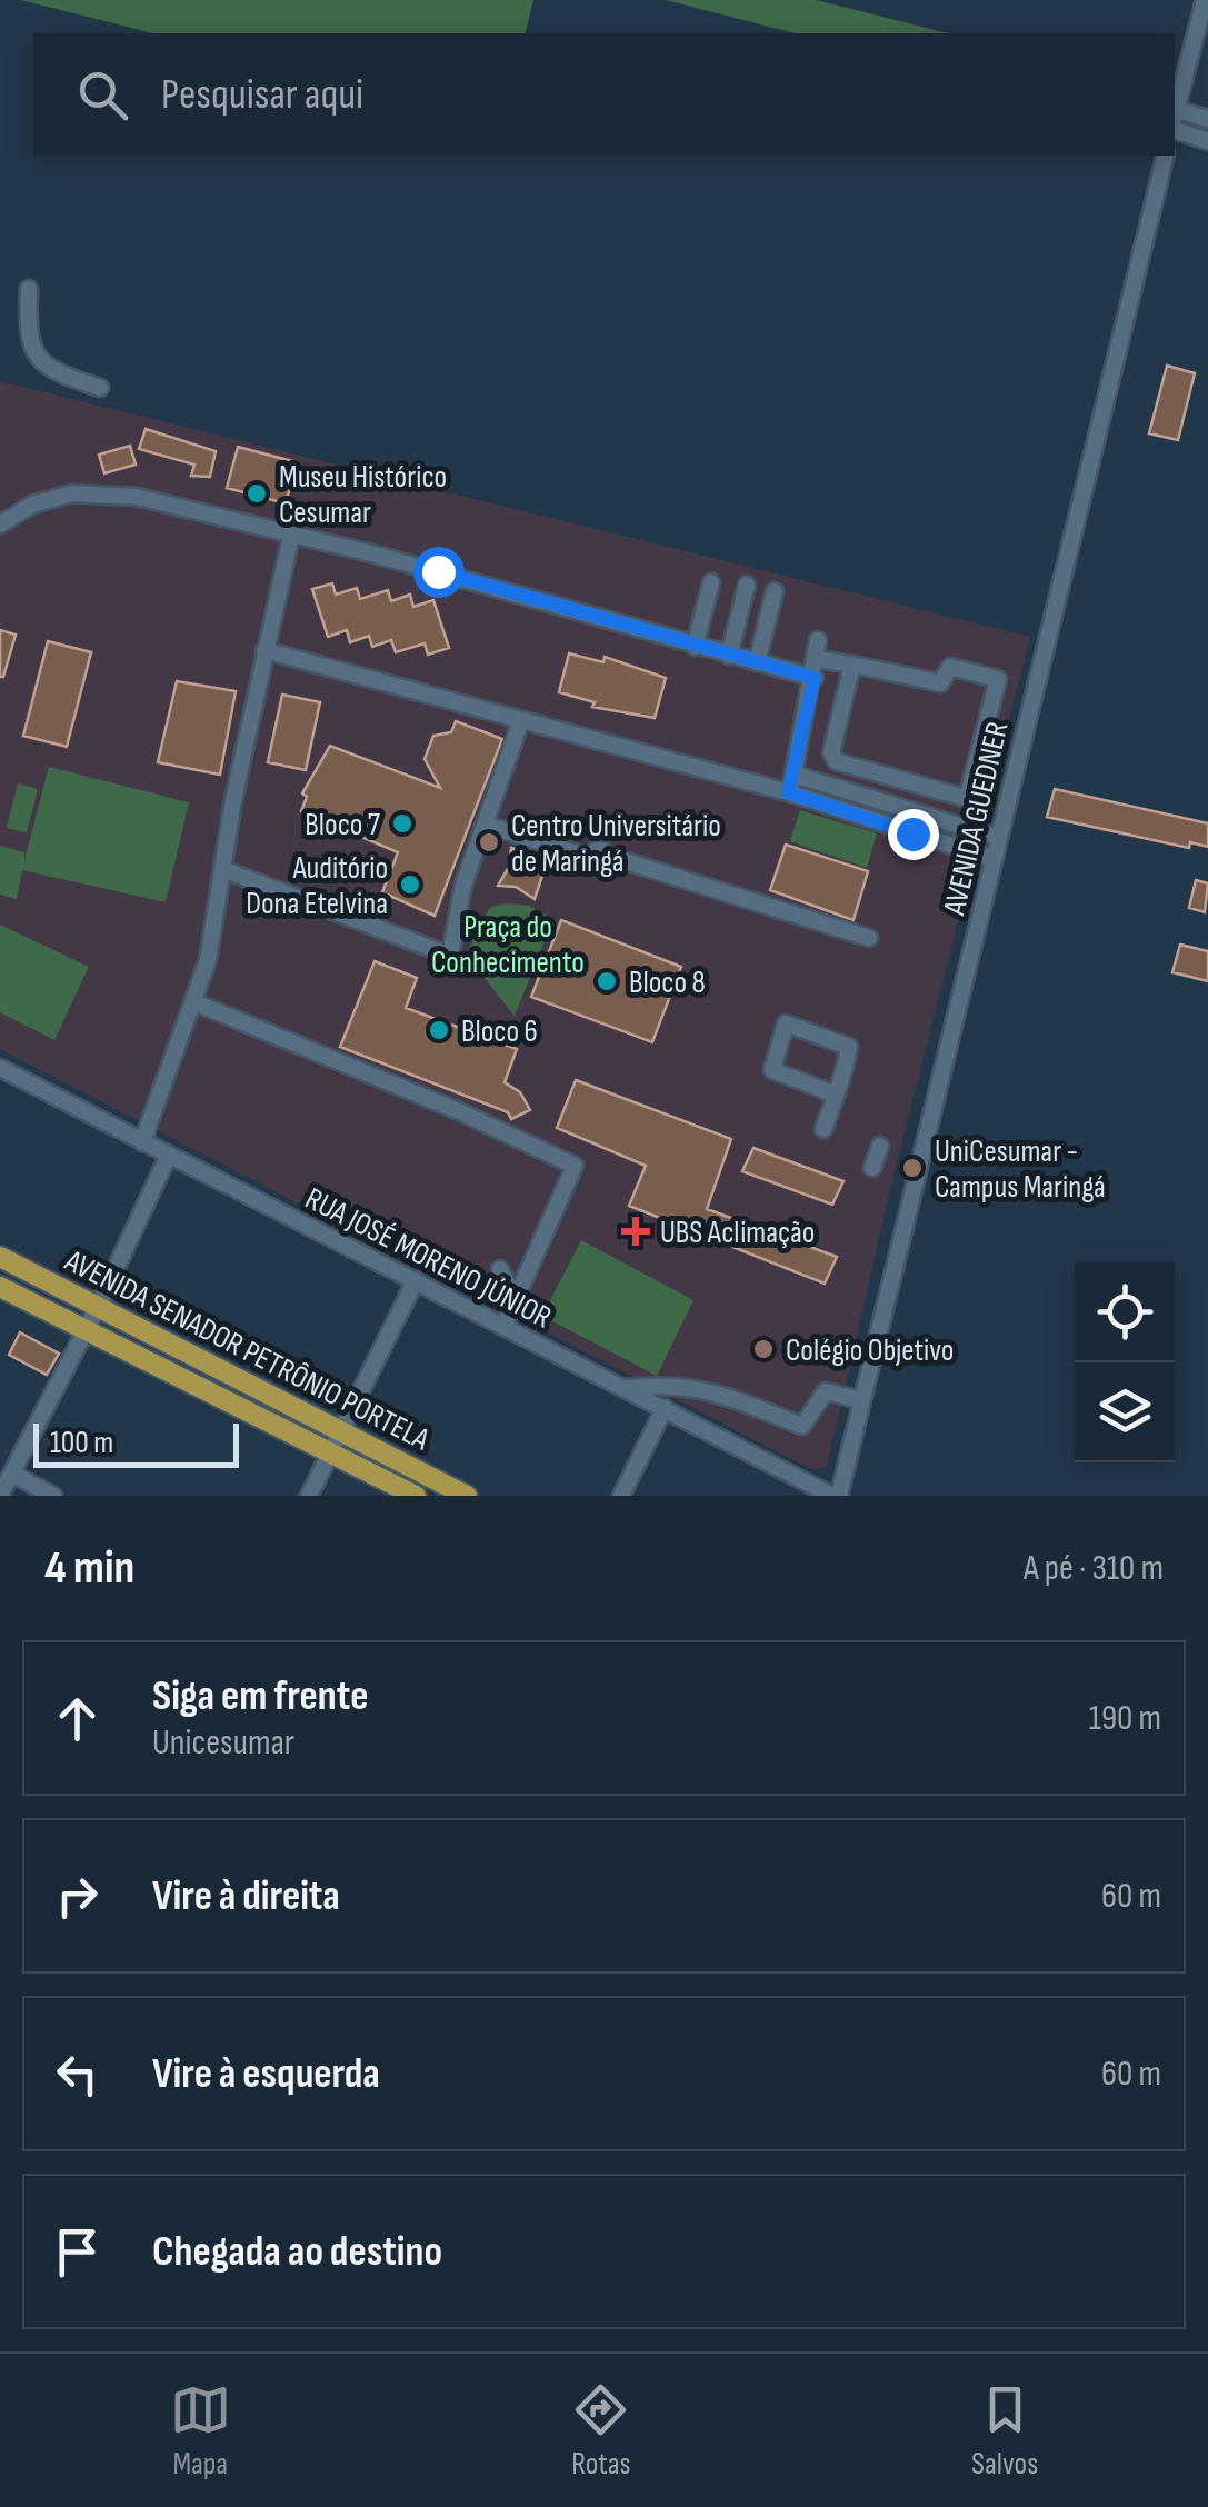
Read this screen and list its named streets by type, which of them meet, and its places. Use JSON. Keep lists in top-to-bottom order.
{
  "streets": {
    "main road": ["AVENIDA SENADOR PETRÔNIO PORTELA"],
    "street": ["AVENIDA GUEDNER", "RUA JOSÉ MORENO JÚNIOR"]
  },
  "crossings": [
    ["AVENIDA GUEDNER", "RUA JOSÉ MORENO JÚNIOR"]
  ],
  "parks": ["Praça do Conhecimento"],
  "places": {
    "other": [
      "Museu Histórico Cesumar",
      "Bloco 7",
      "Centro Universitário de Maringá",
      "Auditório Dona Etelvina",
      "Bloco 8",
      "Bloco 6",
      "UniCesumar - Campus Maringá",
      "Colégio Objetivo"
    ],
    "health": ["UBS Aclimação"]
  },
  "scale_bar": "100 m",
  "page": {
    "search": "Pesquisar aqui",
    "scale": "100 m",
    "heading": ["4 min", "A pé · 310 m"],
    "list": [
      ["Siga em frente", "Unicesumar", "190 m"],
      ["Vire à direita", "60 m"],
      ["Vire à esquerda", "60 m"],
      "Chegada ao destino"
    ],
    "nav": ["Mapa", "Rotas", "Salvos"]
  }
}
